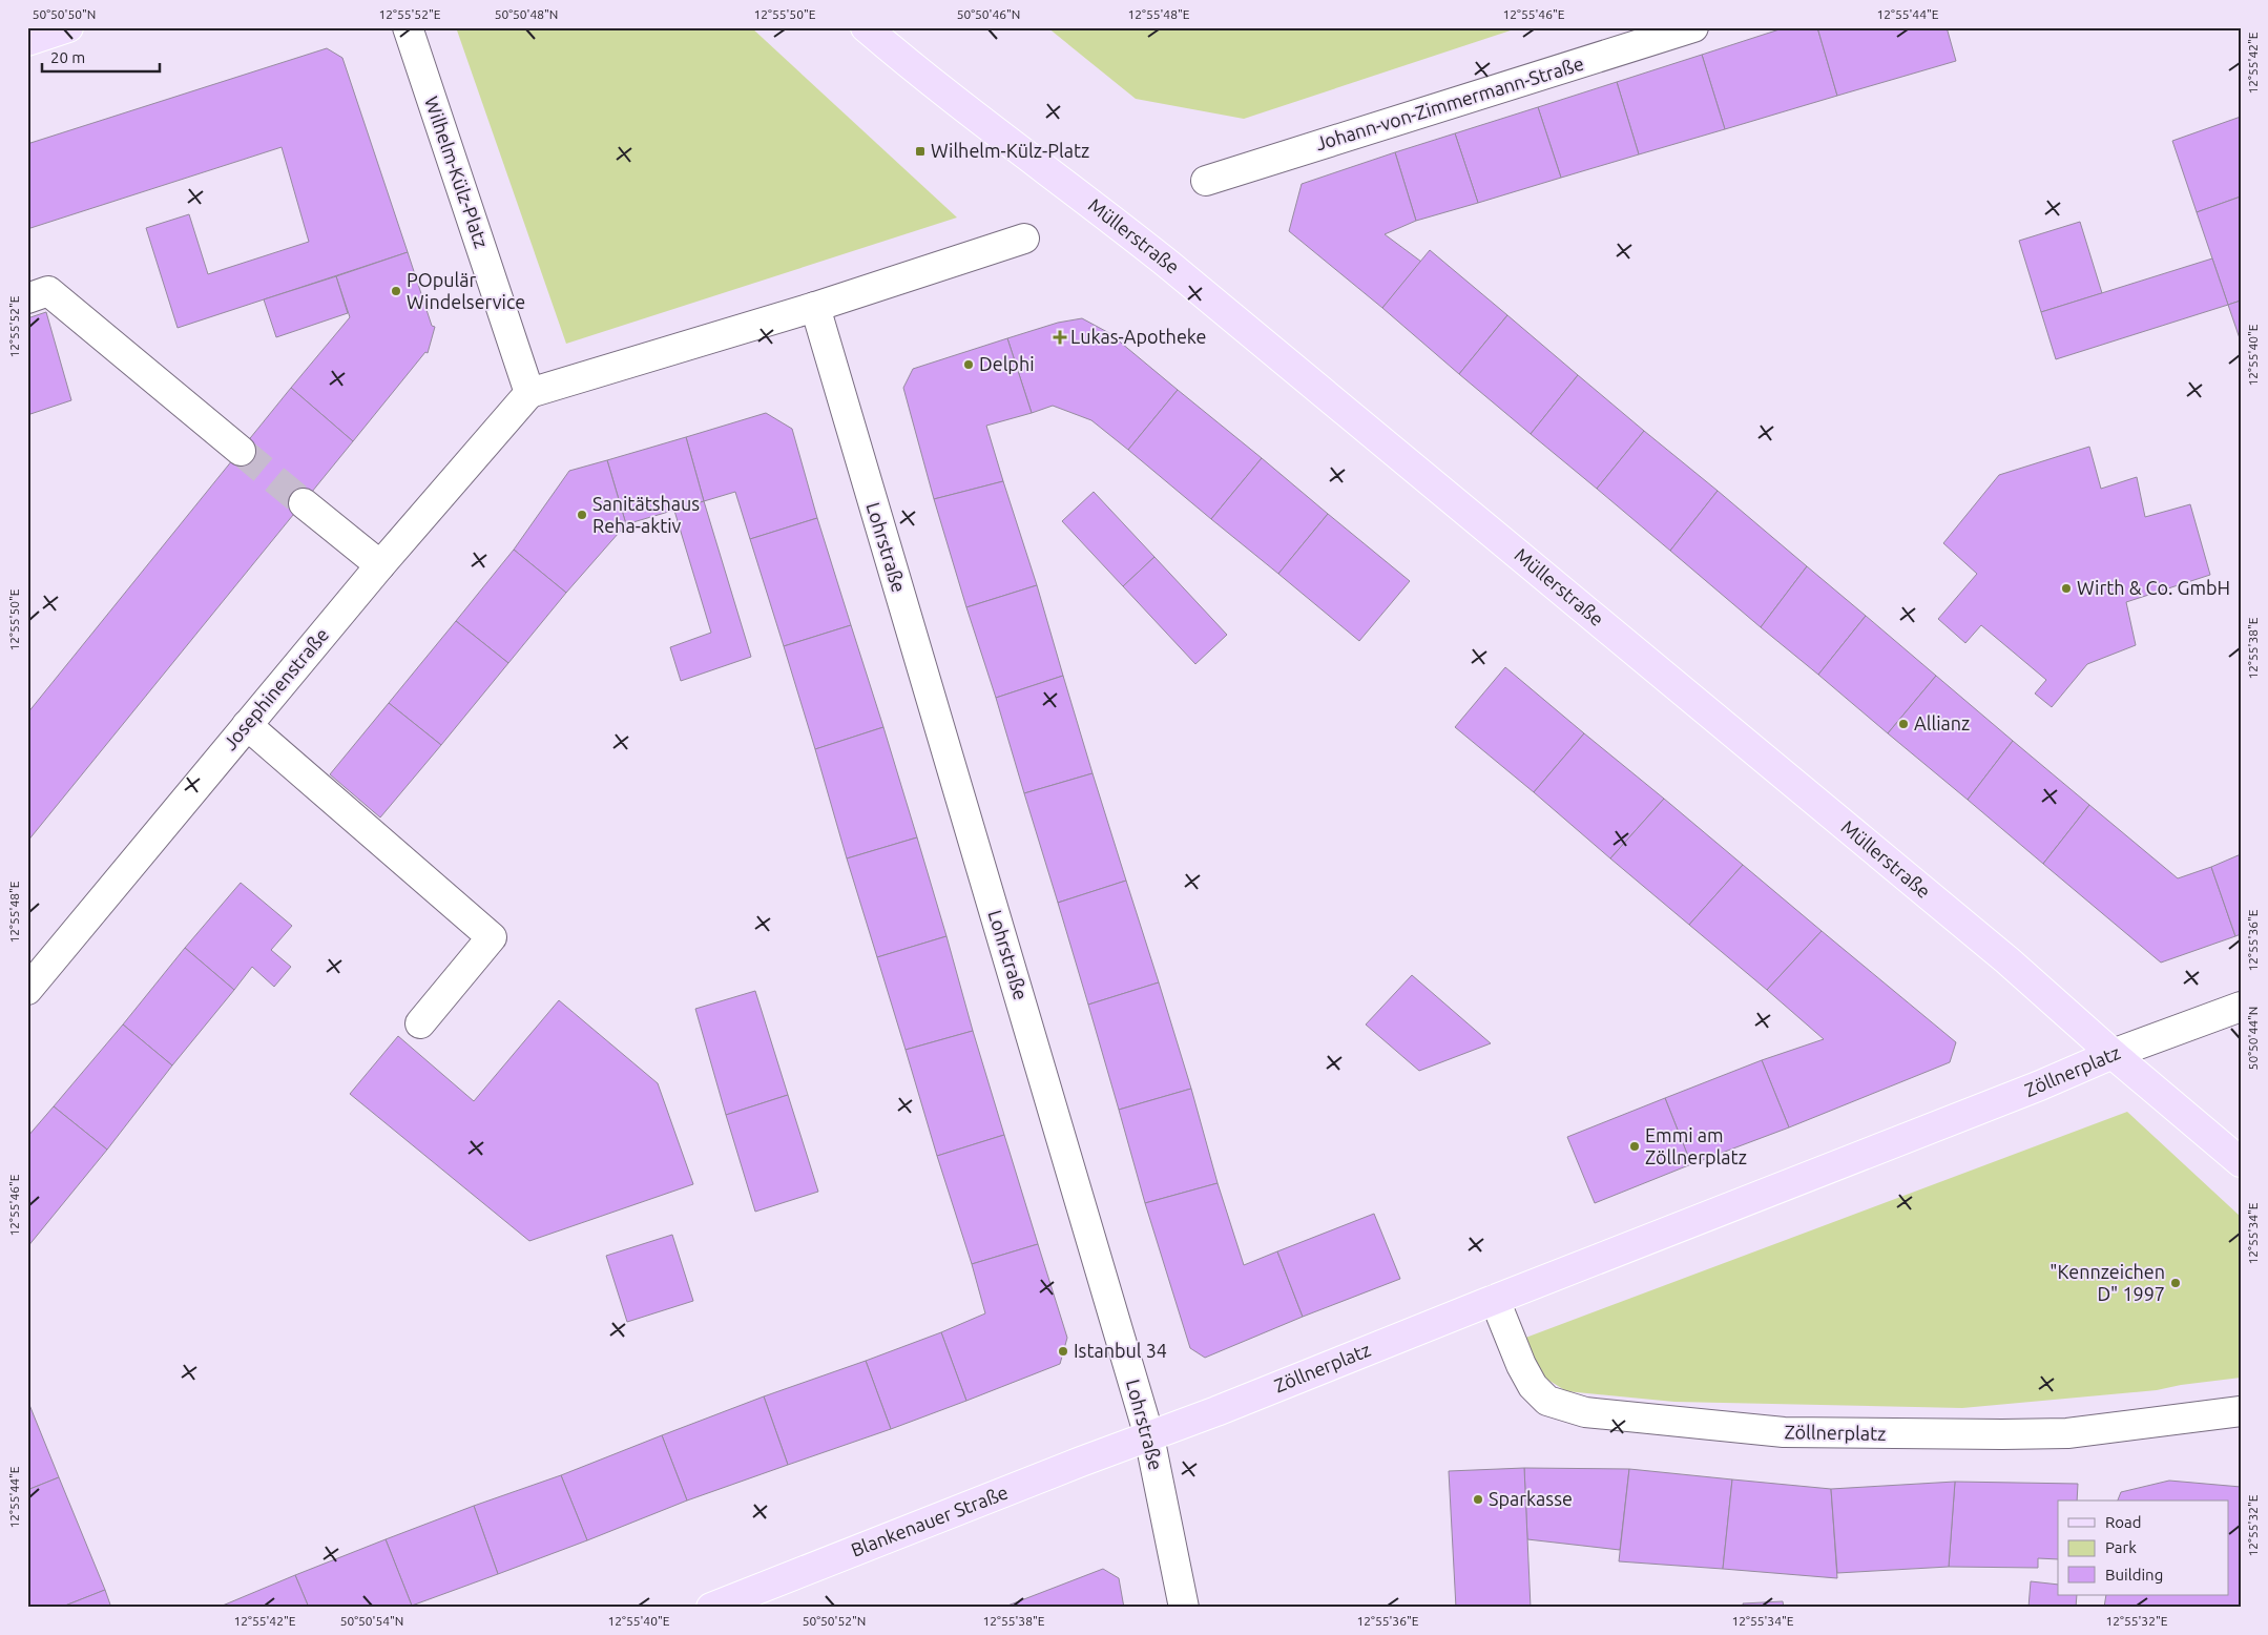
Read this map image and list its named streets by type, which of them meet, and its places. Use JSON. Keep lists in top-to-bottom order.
{
  "streets": {
    "main road": ["Müllerstraße", "Zöllnerplatz", "Blankenauer Straße"],
    "street": [
      "Johann-von-Zimmermann-Straße",
      "Wilhelm-Külz-Platz",
      "Lohrstraße",
      "Josephinenstraße"
    ]
  },
  "crossings": [
    ["Wilhelm-Külz-Platz", "Josephinenstraße"],
    ["Müllerstraße", "Zöllnerplatz"],
    ["Lohrstraße", "Zöllnerplatz"],
    ["Lohrstraße", "Blankenauer Straße"],
    ["Zöllnerplatz", "Blankenauer Straße"]
  ],
  "places": {
    "transit": ["Wilhelm-Külz-Platz"],
    "other": [
      "POpulär Windelservice",
      "Delphi",
      "Sanitätshaus Reha-aktiv",
      "Wirth & Co. GmbH",
      "Allianz",
      "Emmi am Zöllnerplatz",
      "\"Kennzeichen D\" 1997",
      "Istanbul 34",
      "Sparkasse"
    ],
    "health": ["Lukas-Apotheke"]
  },
  "legend": ["Road", "Park", "Building"],
  "scale_bar": "20 m",
  "coordinates": [
    "50°50'50\"N",
    "12°55'52\"E",
    "50°50'48\"N",
    "12°55'50\"E",
    "50°50'46\"N",
    "12°55'48\"E",
    "12°55'46\"E",
    "12°55'44\"E",
    "12°55'42\"E",
    "12°55'40\"E",
    "12°55'38\"E",
    "12°55'36\"E",
    "50°50'44\"N",
    "12°55'34\"E",
    "12°55'32\"E",
    "50°50'54\"N",
    "50°50'52\"N"
  ]
}
